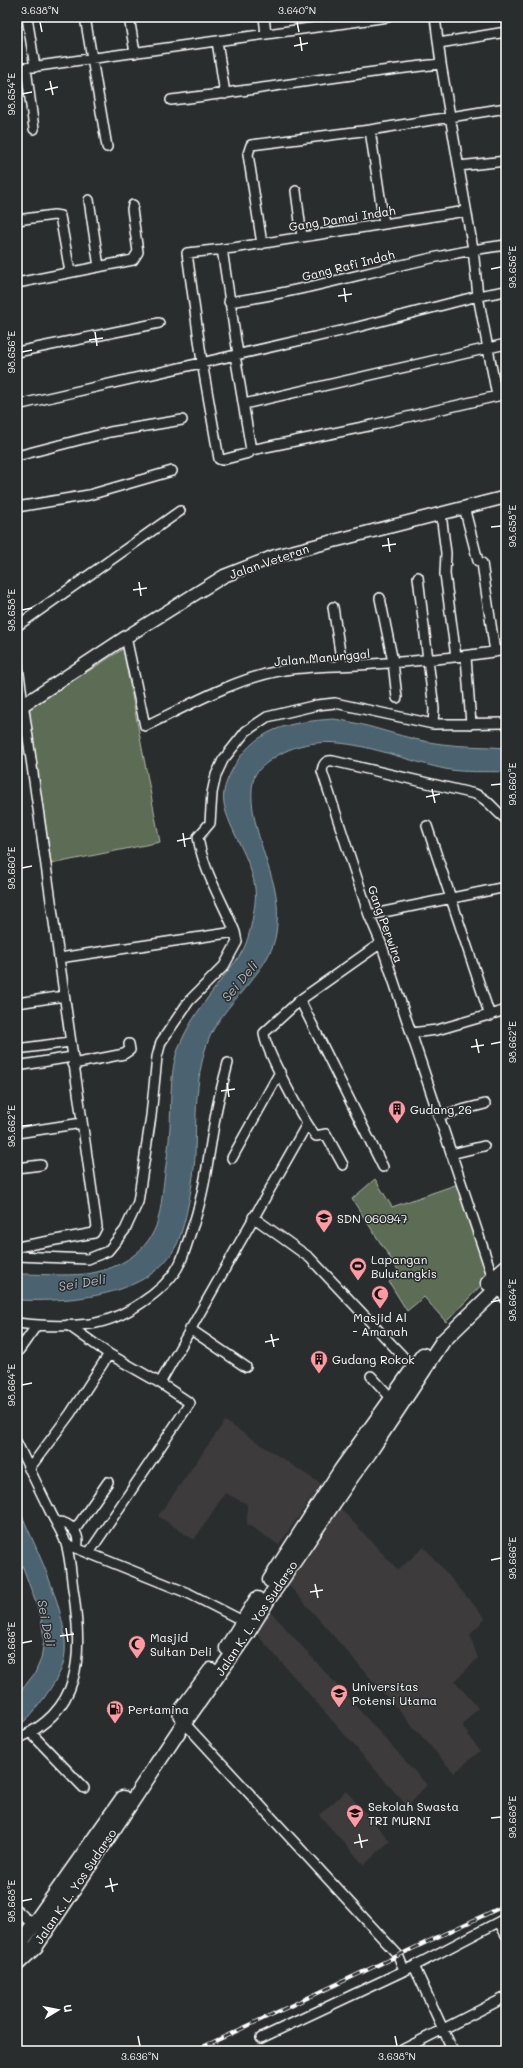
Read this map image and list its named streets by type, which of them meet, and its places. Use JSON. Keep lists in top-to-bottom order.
{
  "streets": {
    "highway": ["Jalan K. L. Yos Sudarso"],
    "main road": ["Jalan Veteran"],
    "street": [
      "Gang Damai Indah",
      "Gang Rafi Indah",
      "Jalan Manunggal",
      "Gang Perwira"
    ]
  },
  "crossings": [
    ["Jalan Veteran", "Jalan Manunggal"],
    ["Gang Perwira", "Jalan K. L. Yos Sudarso"]
  ],
  "water": ["Sei Deli"],
  "places": {
    "building": ["Gudang 26", "Gudang Rokok"],
    "school or university": ["SDN 060947", "Universitas Potensi Utama", "Sekolah Swasta TRI MURNI"],
    "sports": ["Lapangan Bulutangkis"],
    "mosque": ["Masjid Al - Amanah", "Masjid Sultan Deli"],
    "fuel station": ["Pertamina"]
  },
  "north": "right",
  "coordinates": [
    "3.638°N",
    "3.640°N",
    "98.654°E",
    "98.656°E",
    "98.658°E",
    "98.660°E",
    "98.662°E",
    "98.664°E",
    "98.666°E",
    "98.668°E",
    "3.636°N"
  ]
}
